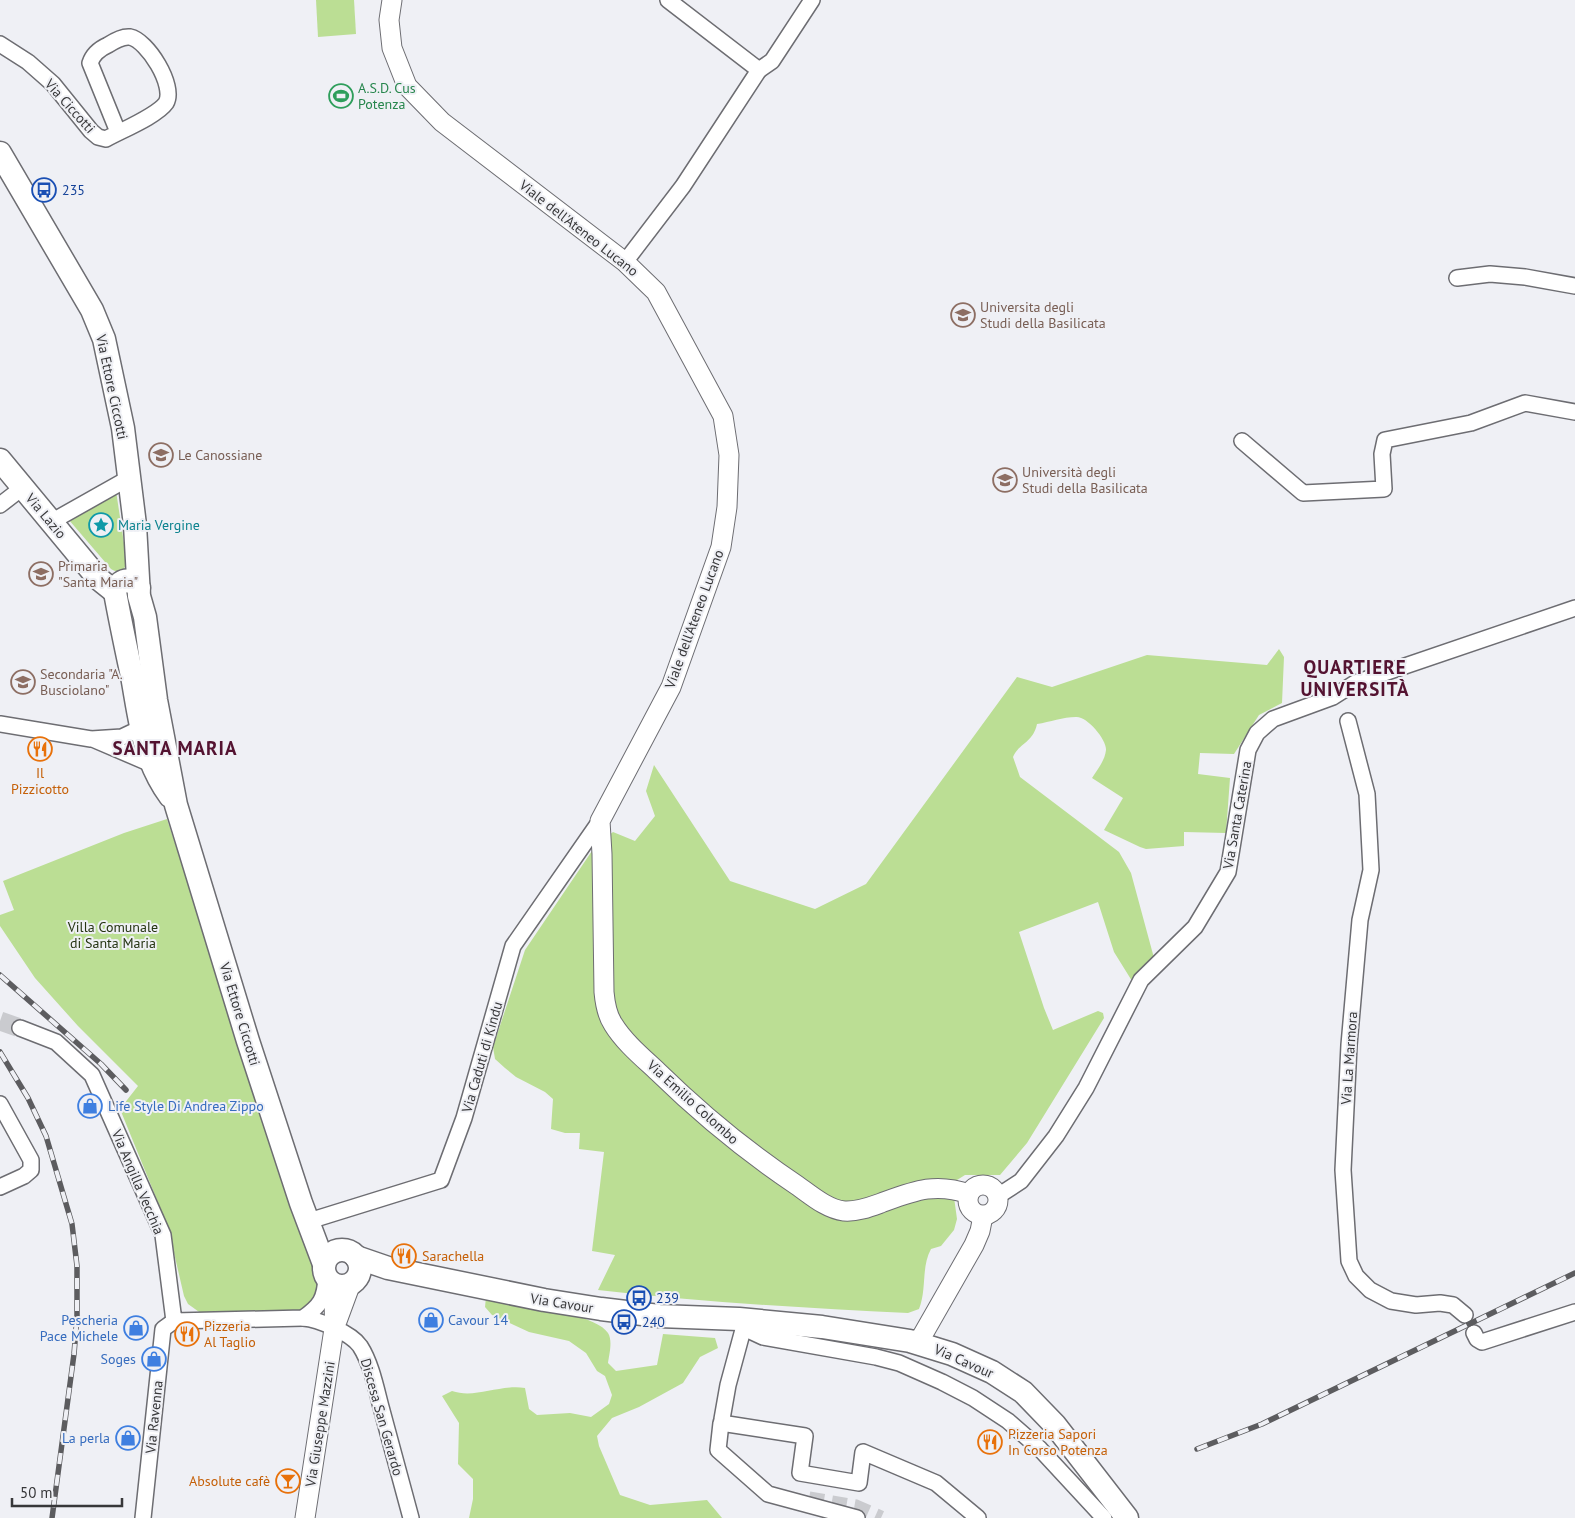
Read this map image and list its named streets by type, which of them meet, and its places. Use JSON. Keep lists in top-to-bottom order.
{
  "streets": {
    "main road": ["Via Ettore Ciccotti", "Via Lazio", "Via Cavour"],
    "street": [
      "Via Ciccotti",
      "Viale dell'Ateneo Lucano",
      "Via Santa Caterina",
      "Via Caduti di Kindu",
      "Via La Marmora",
      "Via Emilio Colombo",
      "Via Angilla Vecchia",
      "Via Ravenna",
      "Discesa San Gerardo",
      "Via Giuseppe Mazzini"
    ]
  },
  "crossings": [
    ["Viale dell'Ateneo Lucano", "Via Caduti di Kindu"],
    ["Viale dell'Ateneo Lucano", "Via Emilio Colombo"],
    ["Via Ettore Ciccotti", "Via Lazio"],
    ["Via Ettore Ciccotti", "Via Caduti di Kindu"],
    ["Via Ettore Ciccotti", "Via Cavour"],
    ["Via Ettore Ciccotti", "Via Giuseppe Mazzini"],
    ["Via Santa Caterina", "Via Emilio Colombo"],
    ["Via Santa Caterina", "Via Cavour"],
    ["Via Caduti di Kindu", "Via Emilio Colombo"],
    ["Via Angilla Vecchia", "Via Ravenna"],
    ["Via Cavour", "Via Giuseppe Mazzini"],
    ["Discesa San Gerardo", "Via Giuseppe Mazzini"]
  ],
  "districts": ["QUARTIERE UNIVERSITÀ", "SANTA MARIA"],
  "parks": ["Villa Comunale di Santa Maria"],
  "places": {
    "sports": ["A.S.D. Cus Potenza"],
    "bus stop": ["235", "239", "240"],
    "school or university": [
      "Universita degli Studi della Basilicata",
      "Le Canossiane",
      "Università degli Studi della Basilicata",
      "Primaria \"Santa Maria\"",
      "Secondaria \"A. Busciolano\""
    ],
    "place": ["Maria Vergine"],
    "restaurant": [
      "Il Pizzicotto",
      "Sarachella",
      "Pizzeria Al Taglio",
      "Pizzeria Sapori In Corso Potenza"
    ],
    "shop": [
      "Life Style Di Andrea Zippo",
      "Cavour 14",
      "Pescheria Pace Michele",
      "Soges",
      "La perla"
    ],
    "bar": ["Absolute cafè"]
  },
  "scale_bar": "50 m"
}
